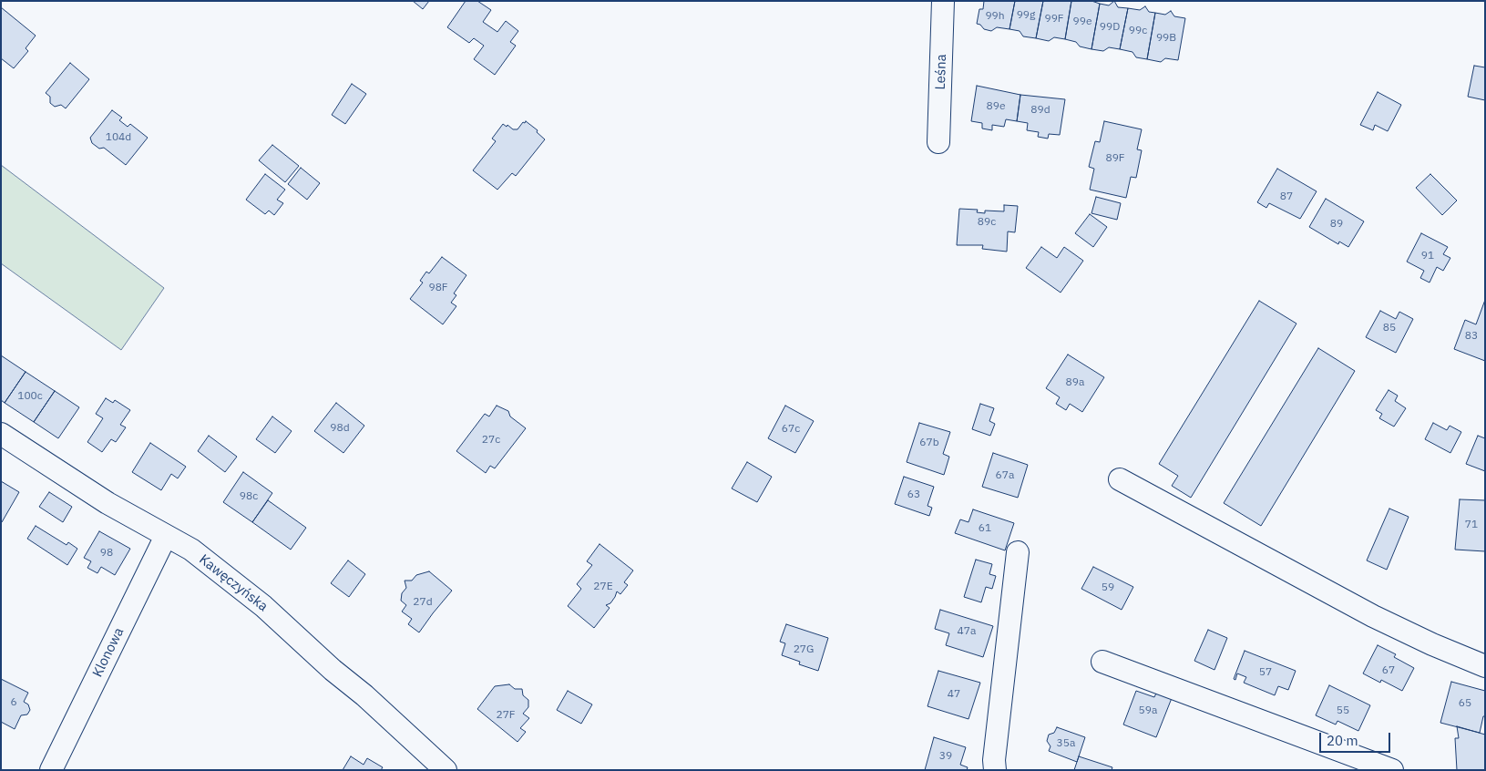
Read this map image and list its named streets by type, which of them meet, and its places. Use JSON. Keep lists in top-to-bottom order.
{
  "streets": {
    "street": ["Leśna", "Kawęczyńska", "Klonowa"]
  },
  "crossings": [
    ["Kawęczyńska", "Klonowa"]
  ],
  "house_numbers": [
    "99g",
    "99h",
    "99F",
    "99e",
    "99D",
    "99c",
    "99B",
    "89e",
    "89d",
    "104d",
    "89F",
    "87",
    "89c",
    "89",
    "91",
    "98F",
    "85",
    "83",
    "89a",
    "100c",
    "98d",
    "67c",
    "27c",
    "67b",
    "67a",
    "63",
    "98c",
    "71",
    "61",
    "98",
    "27E",
    "59",
    "27d",
    "47a",
    "27G",
    "67",
    "57",
    "47",
    "6",
    "65",
    "59a",
    "55",
    "27F",
    "35a",
    "39"
  ],
  "scale_bar": "20 m"
}
